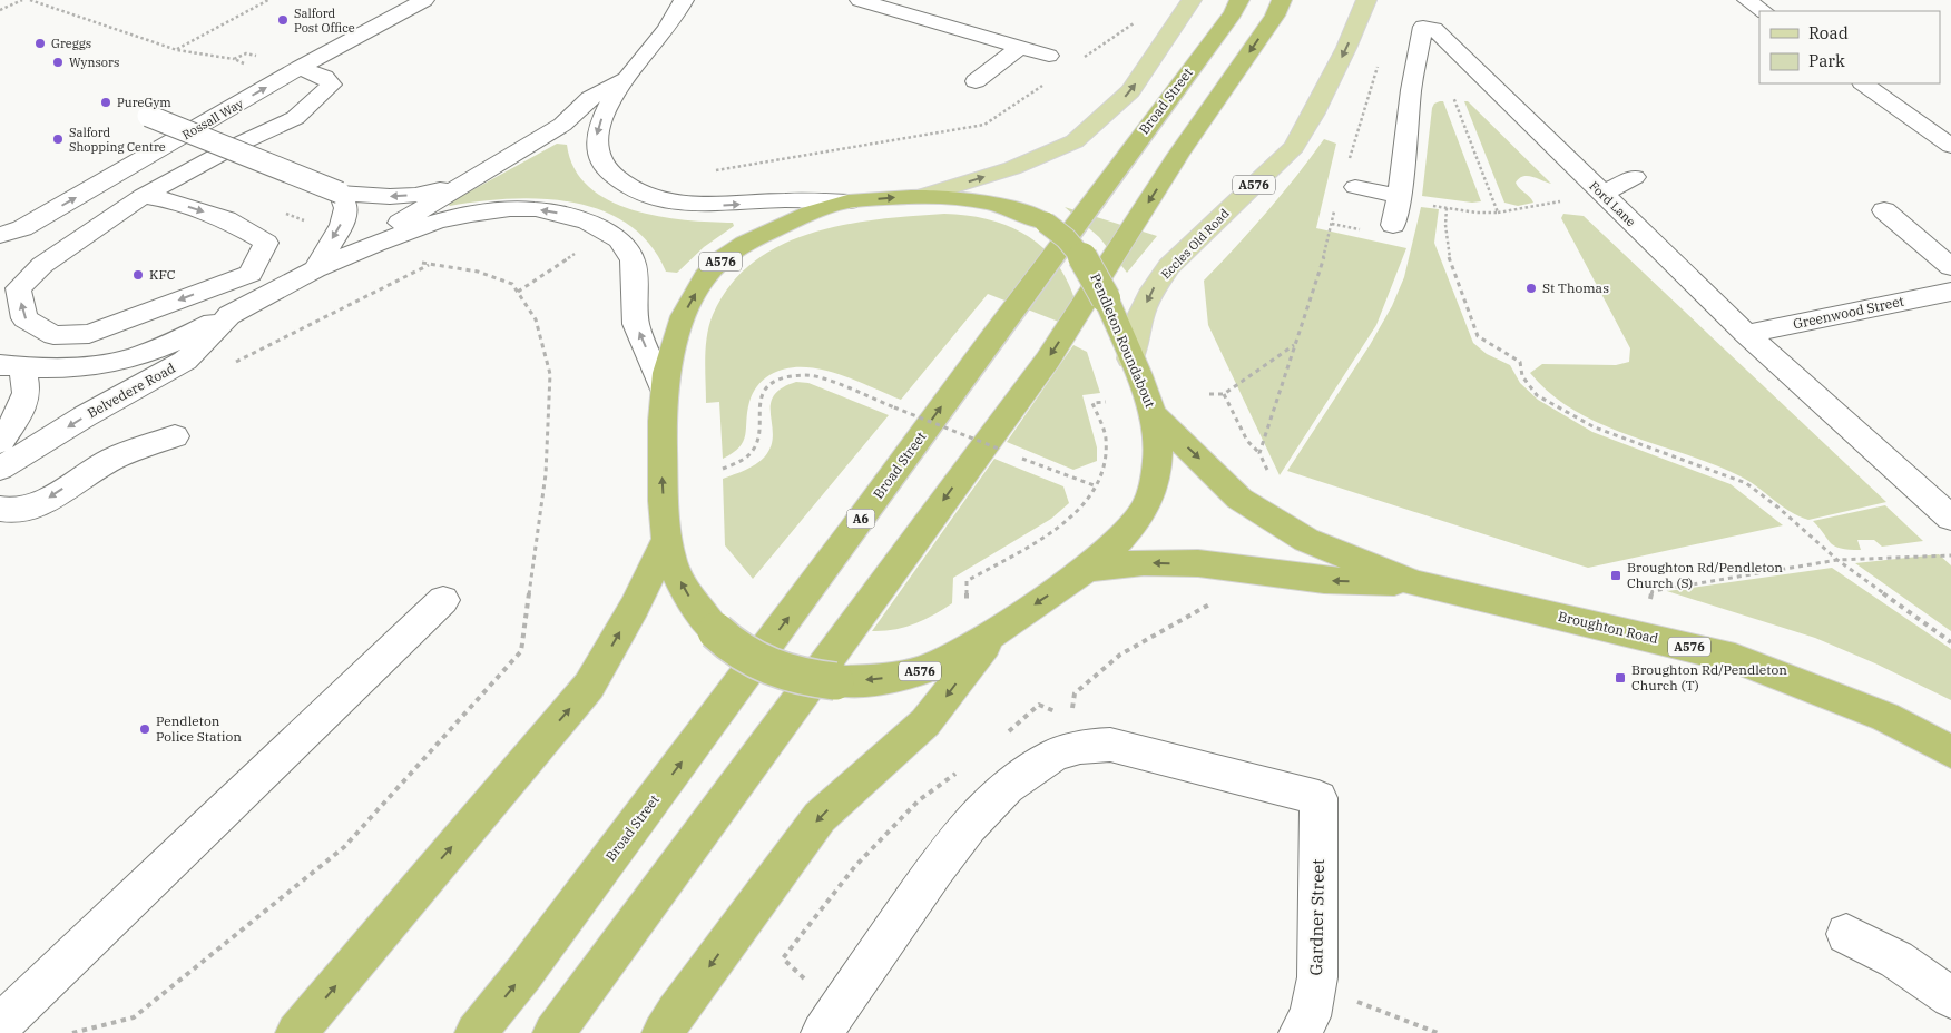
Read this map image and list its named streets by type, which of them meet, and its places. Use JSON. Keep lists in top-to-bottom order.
{
  "streets": {
    "highway": [
      "Broad Street",
      "A576",
      "Pendleton Roundabout",
      "A6",
      "Broughton Road"
    ],
    "main road": ["Eccles Old Road"],
    "street": [
      "Rossall Way",
      "Ford Lane",
      "Greenwood Street",
      "Belvedere Road",
      "Gardner Street"
    ]
  },
  "crossings": [
    ["A576", "Pendleton Roundabout"],
    ["Ford Lane", "Greenwood Street"],
    ["Eccles Old Road", "Pendleton Roundabout"],
    ["Pendleton Roundabout", "Belvedere Road"],
    ["Pendleton Roundabout", "Broughton Road"]
  ],
  "one_way": ["Eccles Old Road"],
  "places": {
    "other": [
      "Salford Post Office",
      "Greggs",
      "Wynsors",
      "PureGym",
      "Salford Shopping Centre",
      "KFC",
      "St Thomas",
      "Pendleton Police Station"
    ],
    "transit": ["Broughton Rd/Pendleton Church (S)", "Broughton Rd/Pendleton Church (T)"]
  },
  "legend": ["Road", "Park"]
}
